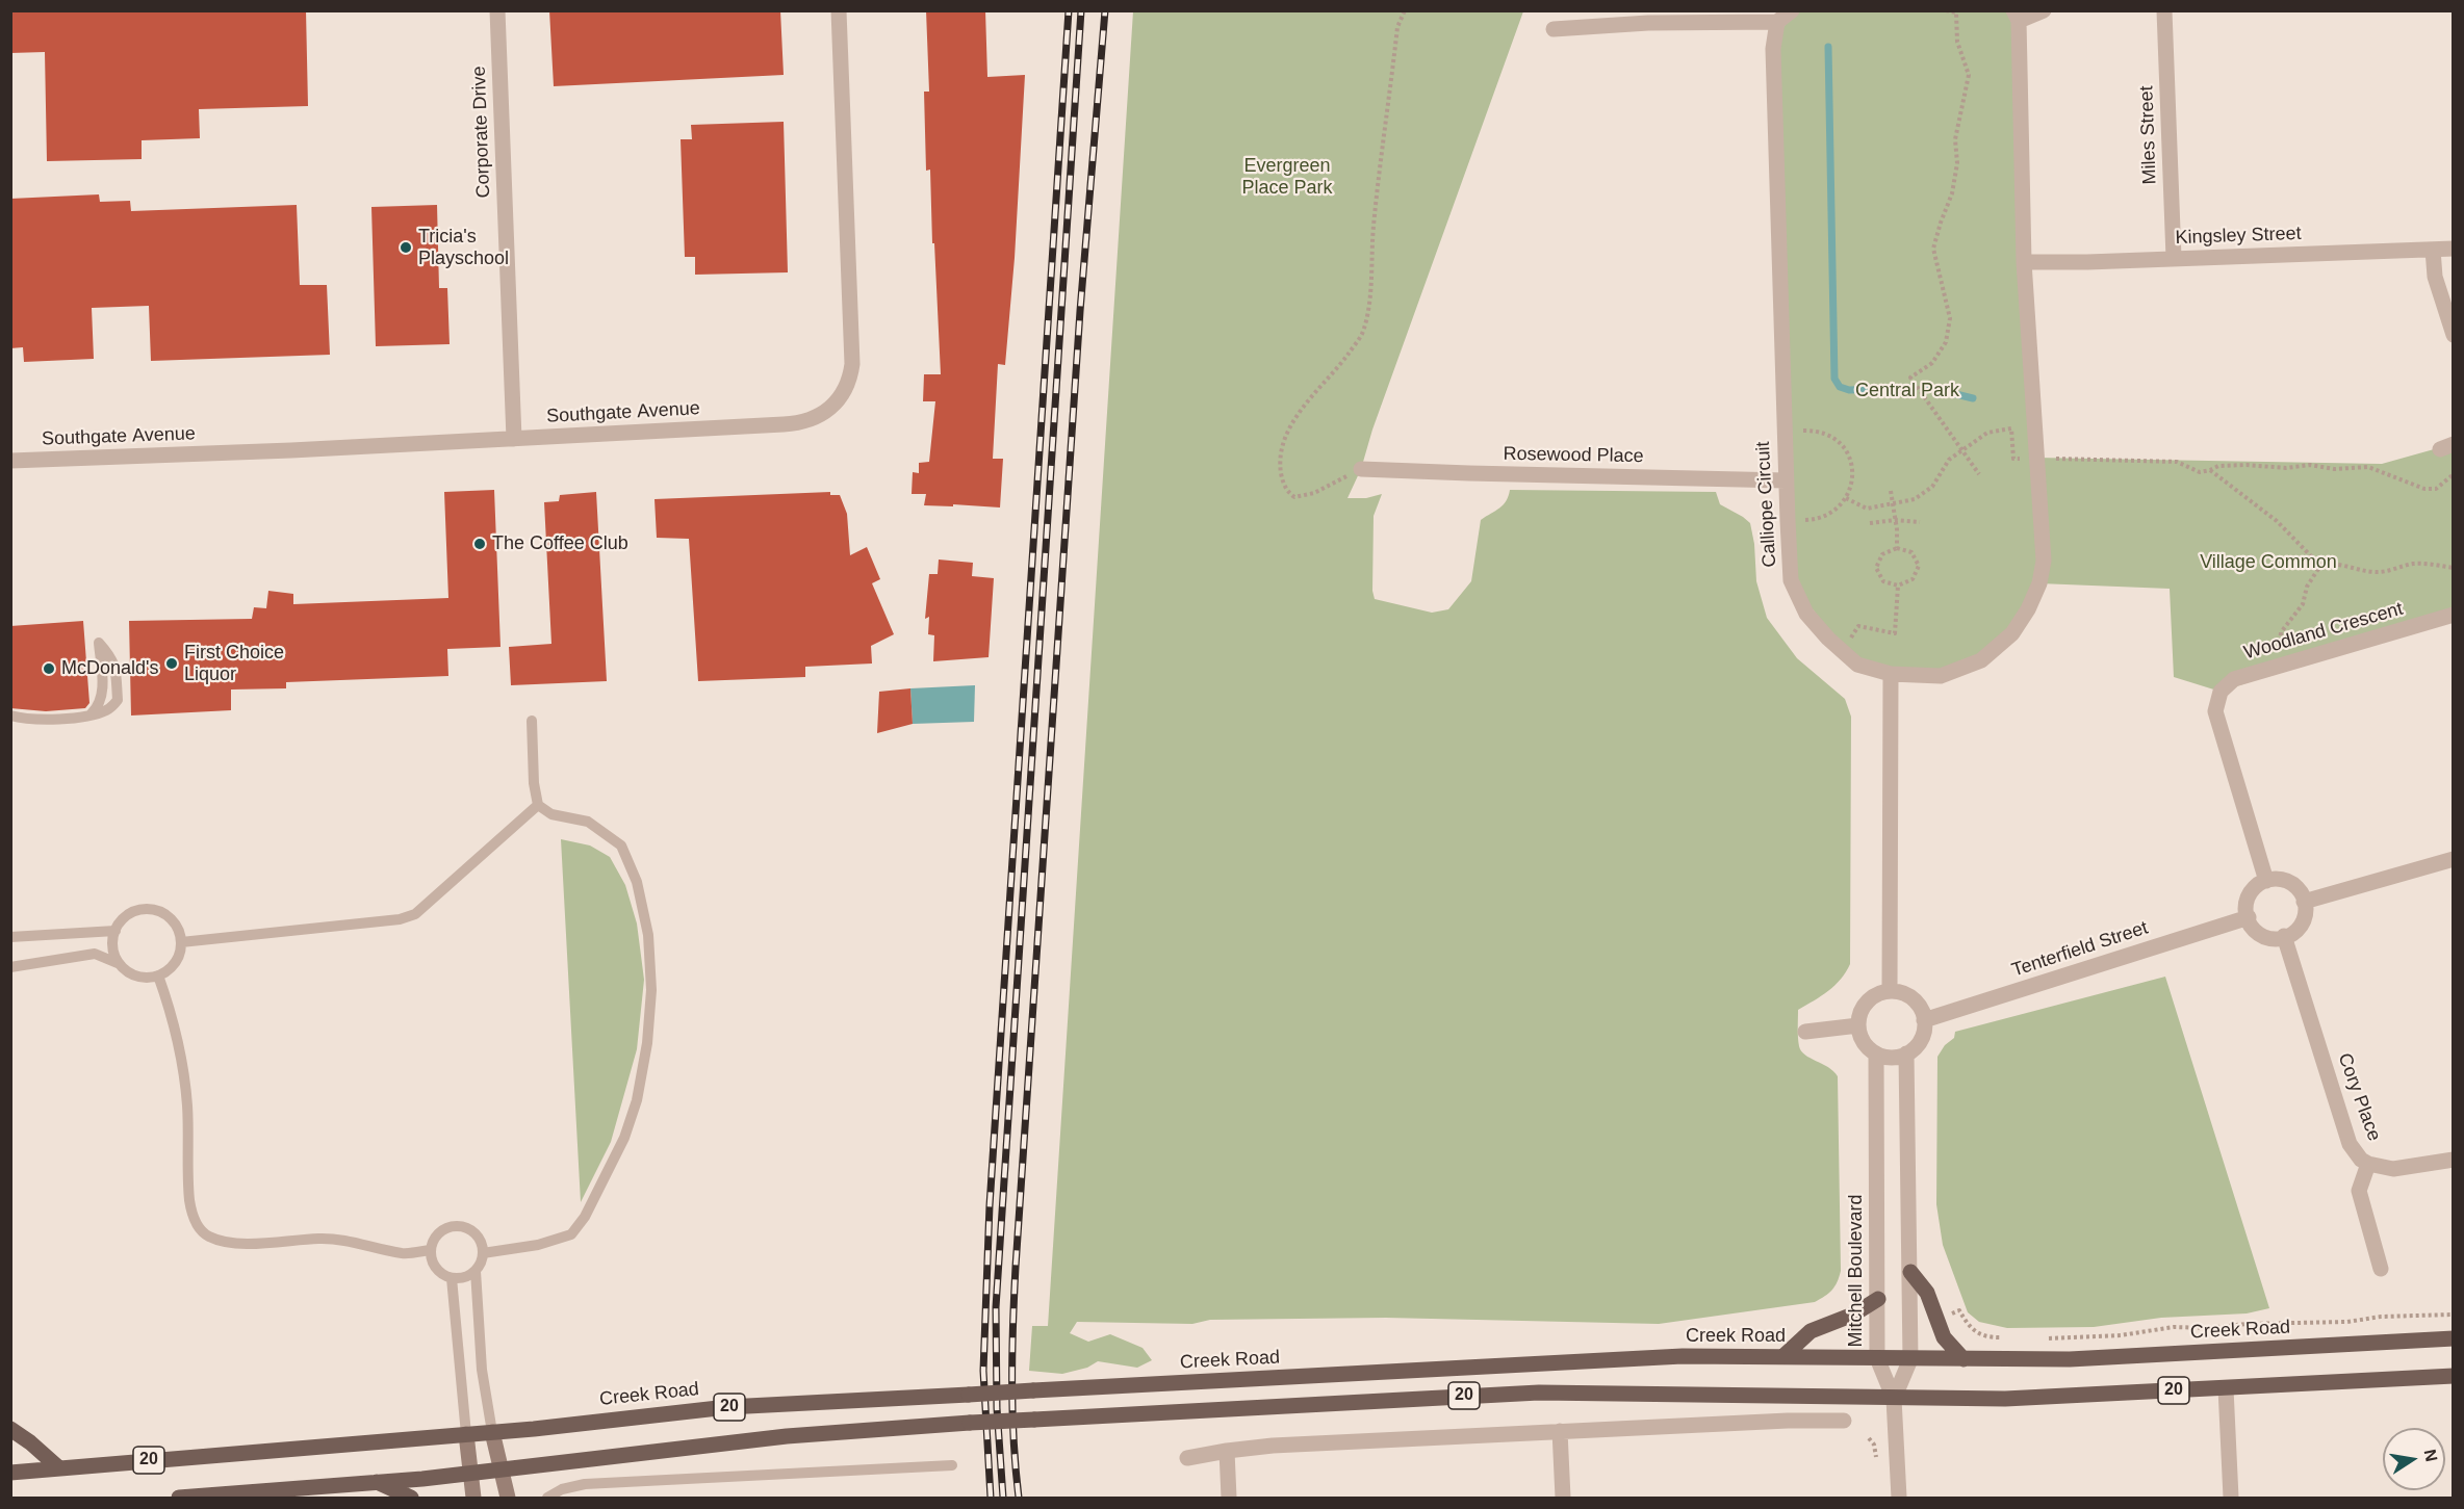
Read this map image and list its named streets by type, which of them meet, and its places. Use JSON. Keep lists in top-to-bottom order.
{
  "streets": {
    "main road": ["Creek Road", "20"],
    "street": [
      "Corporate Drive",
      "Miles Street",
      "Kingsley Street",
      "Southgate Avenue",
      "Rosewood Place",
      "Calliope Circuit",
      "Woodland Crescent",
      "Tenterfield Street",
      "Cory Place",
      "Mitchell Boulevard"
    ]
  },
  "crossings": [
    ["Corporate Drive", "Southgate Avenue"],
    ["Miles Street", "Kingsley Street"],
    ["Kingsley Street", "Calliope Circuit"],
    ["Rosewood Place", "Calliope Circuit"],
    ["Woodland Crescent", "Tenterfield Street"],
    ["Woodland Crescent", "Cory Place"],
    ["Tenterfield Street", "Cory Place"],
    ["Tenterfield Street", "Mitchell Boulevard"],
    ["Mitchell Boulevard", "Creek Road"],
    ["Mitchell Boulevard", "20"]
  ],
  "parks": ["Evergreen Place Park", "Central Park", "Village Common"],
  "places": [
    "Tricia's Playschool",
    "The Coffee Club",
    "First Choice Liquor",
    "McDonald's"
  ],
  "north": "right"
}
